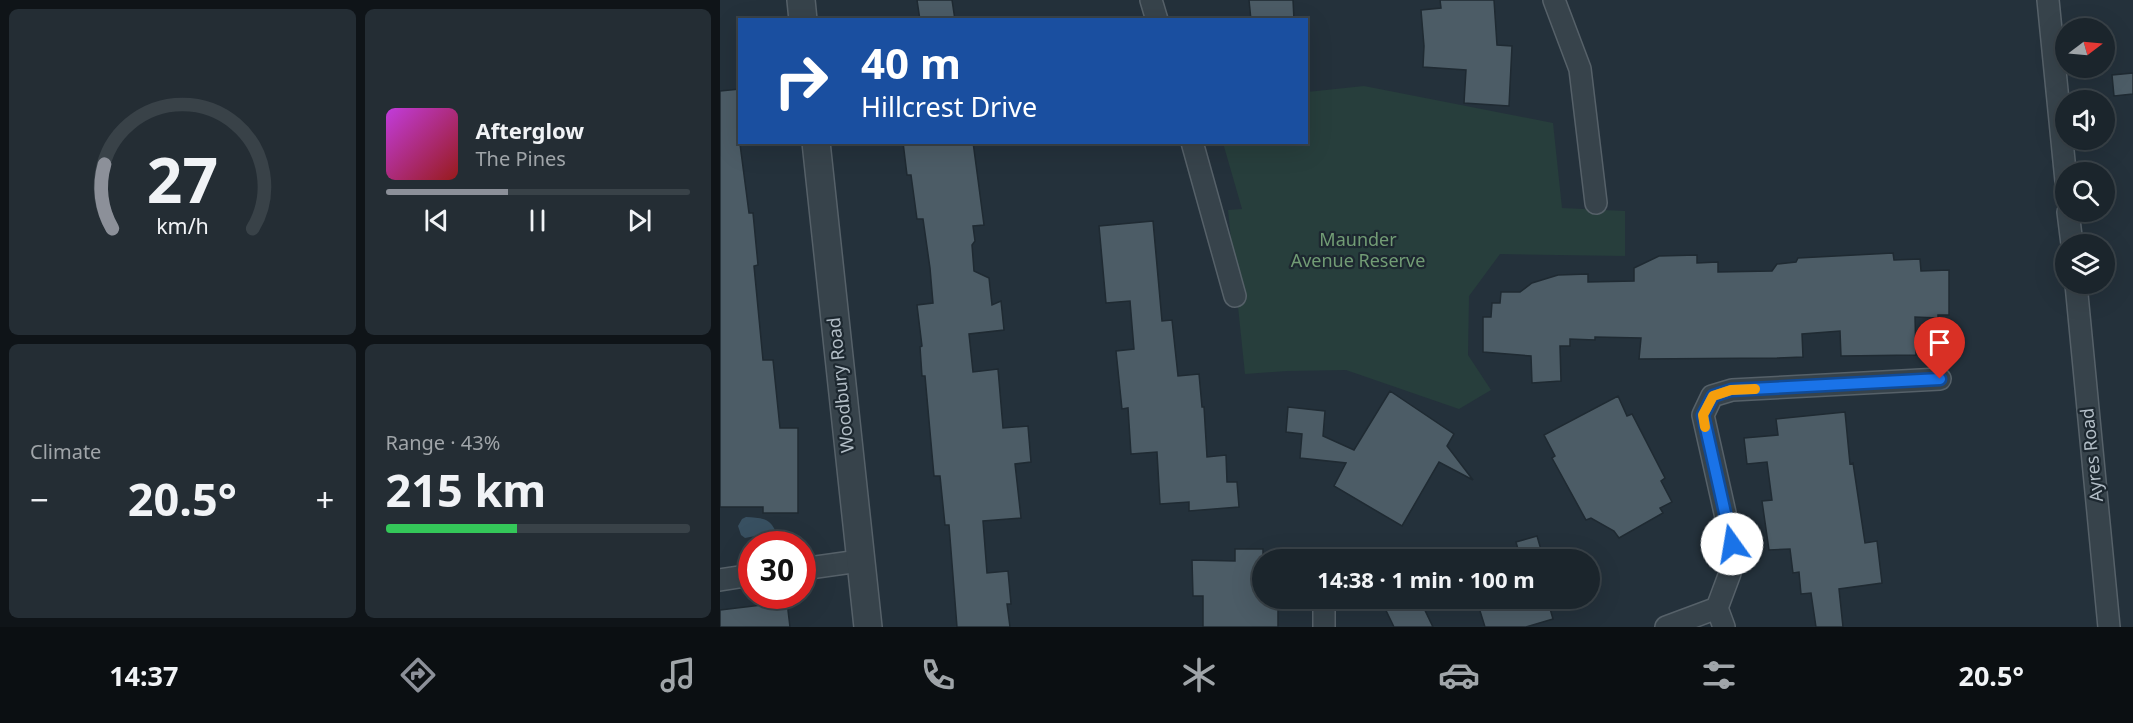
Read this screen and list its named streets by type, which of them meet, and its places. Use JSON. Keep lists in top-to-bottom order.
{
  "streets": {
    "street": ["Woodbury Road", "Ayres Road"]
  },
  "parks": ["Maunder Avenue Reserve"],
  "north": "right",
  "page": {
    "turn": ["40 m", "Hillcrest Drive"],
    "song": ["Afterglow", "The Pines"],
    "tile": [
      "Climate",
      ["Range · 43%", "215 km"]
    ],
    "heat": ["−", "20.5°", "+"],
    "limit": "30",
    "trip": "14:38 · 1 min · 100 m",
    "tabs": ["14:37", "20.5°"],
    "gauge": ["27", "km/h"]
  }
}
